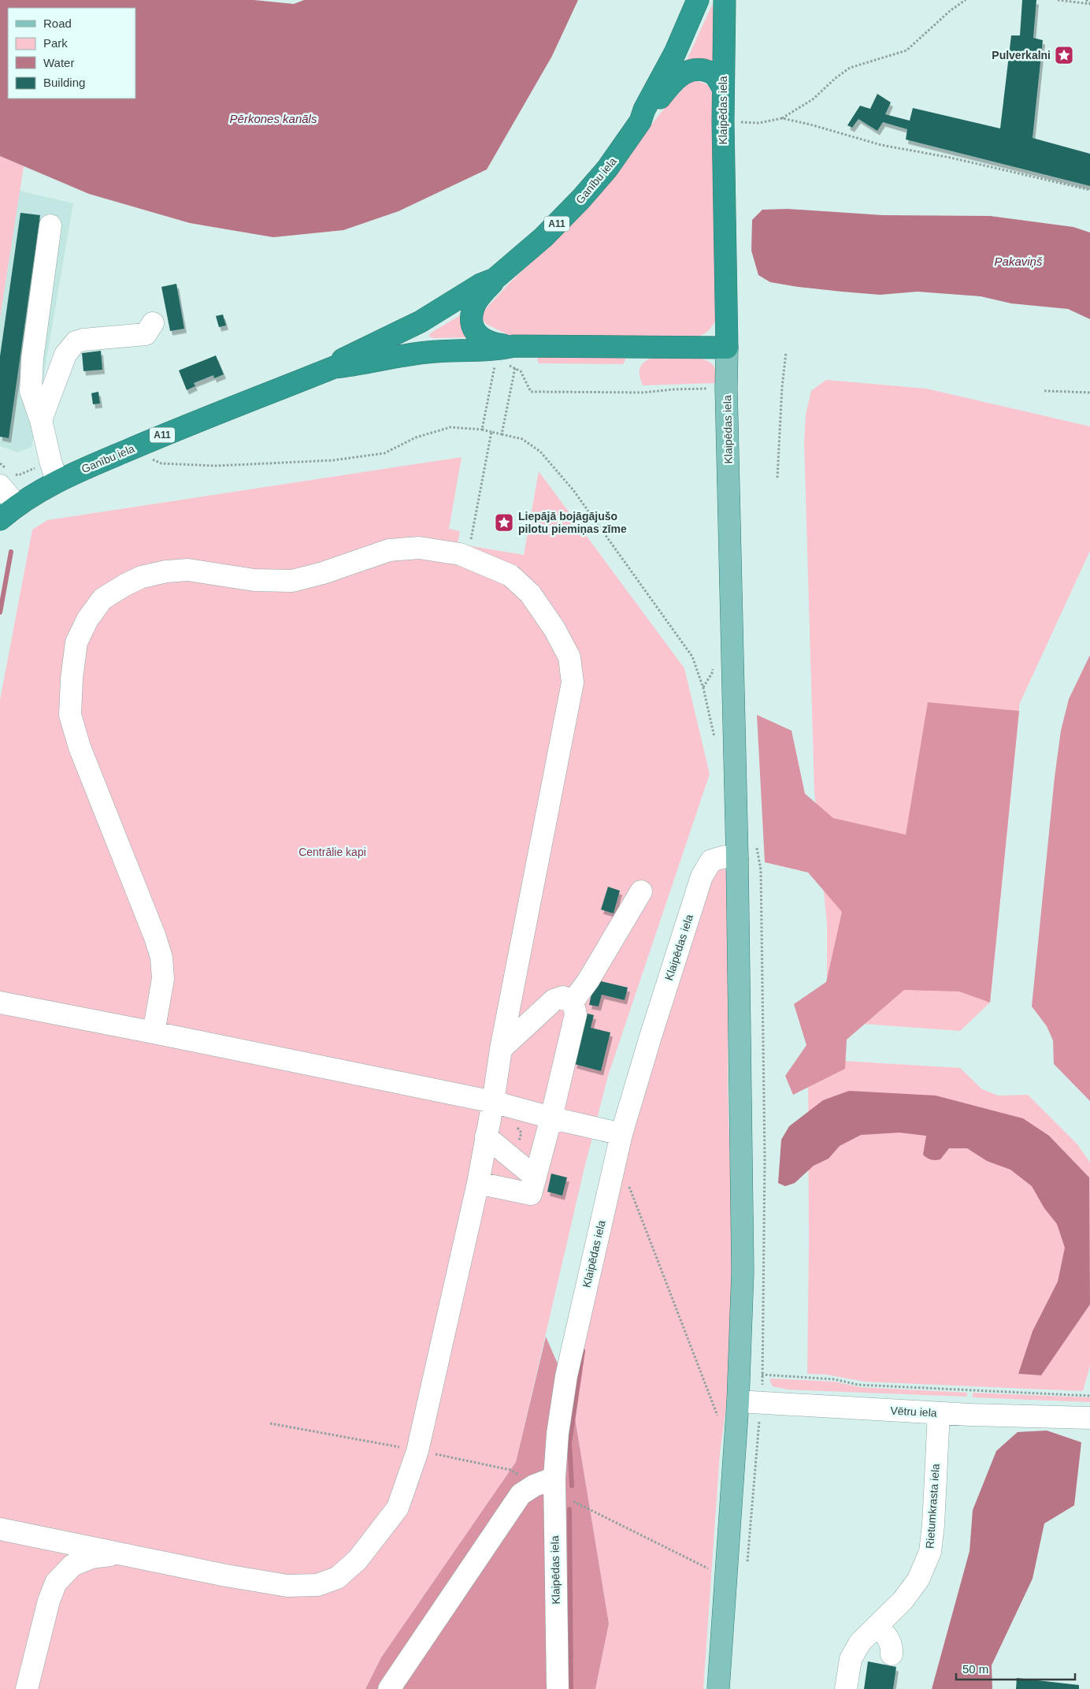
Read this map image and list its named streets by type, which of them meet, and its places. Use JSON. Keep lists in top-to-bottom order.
{
  "streets": {
    "highway": ["Klaipēdas iela", "Ganību iela", "A11"],
    "street": ["Vētru iela", "Rietumkrasta iela"]
  },
  "crossings": [
    ["Klaipēdas iela", "Ganību iela"],
    ["Klaipēdas iela", "Vētru iela"],
    ["Vētru iela", "Rietumkrasta iela"]
  ],
  "water": ["Pērkones kanāls", "Pakaviņš"],
  "parks": ["Centrālie kapi"],
  "places": {
    "place": ["Pulverkalni", "Liepājā bojāgājušo pilotu piemiņas zīme"]
  },
  "legend": [
    "Road",
    "Park",
    "Water",
    "Building"
  ],
  "scale_bar": "50 m"
}
